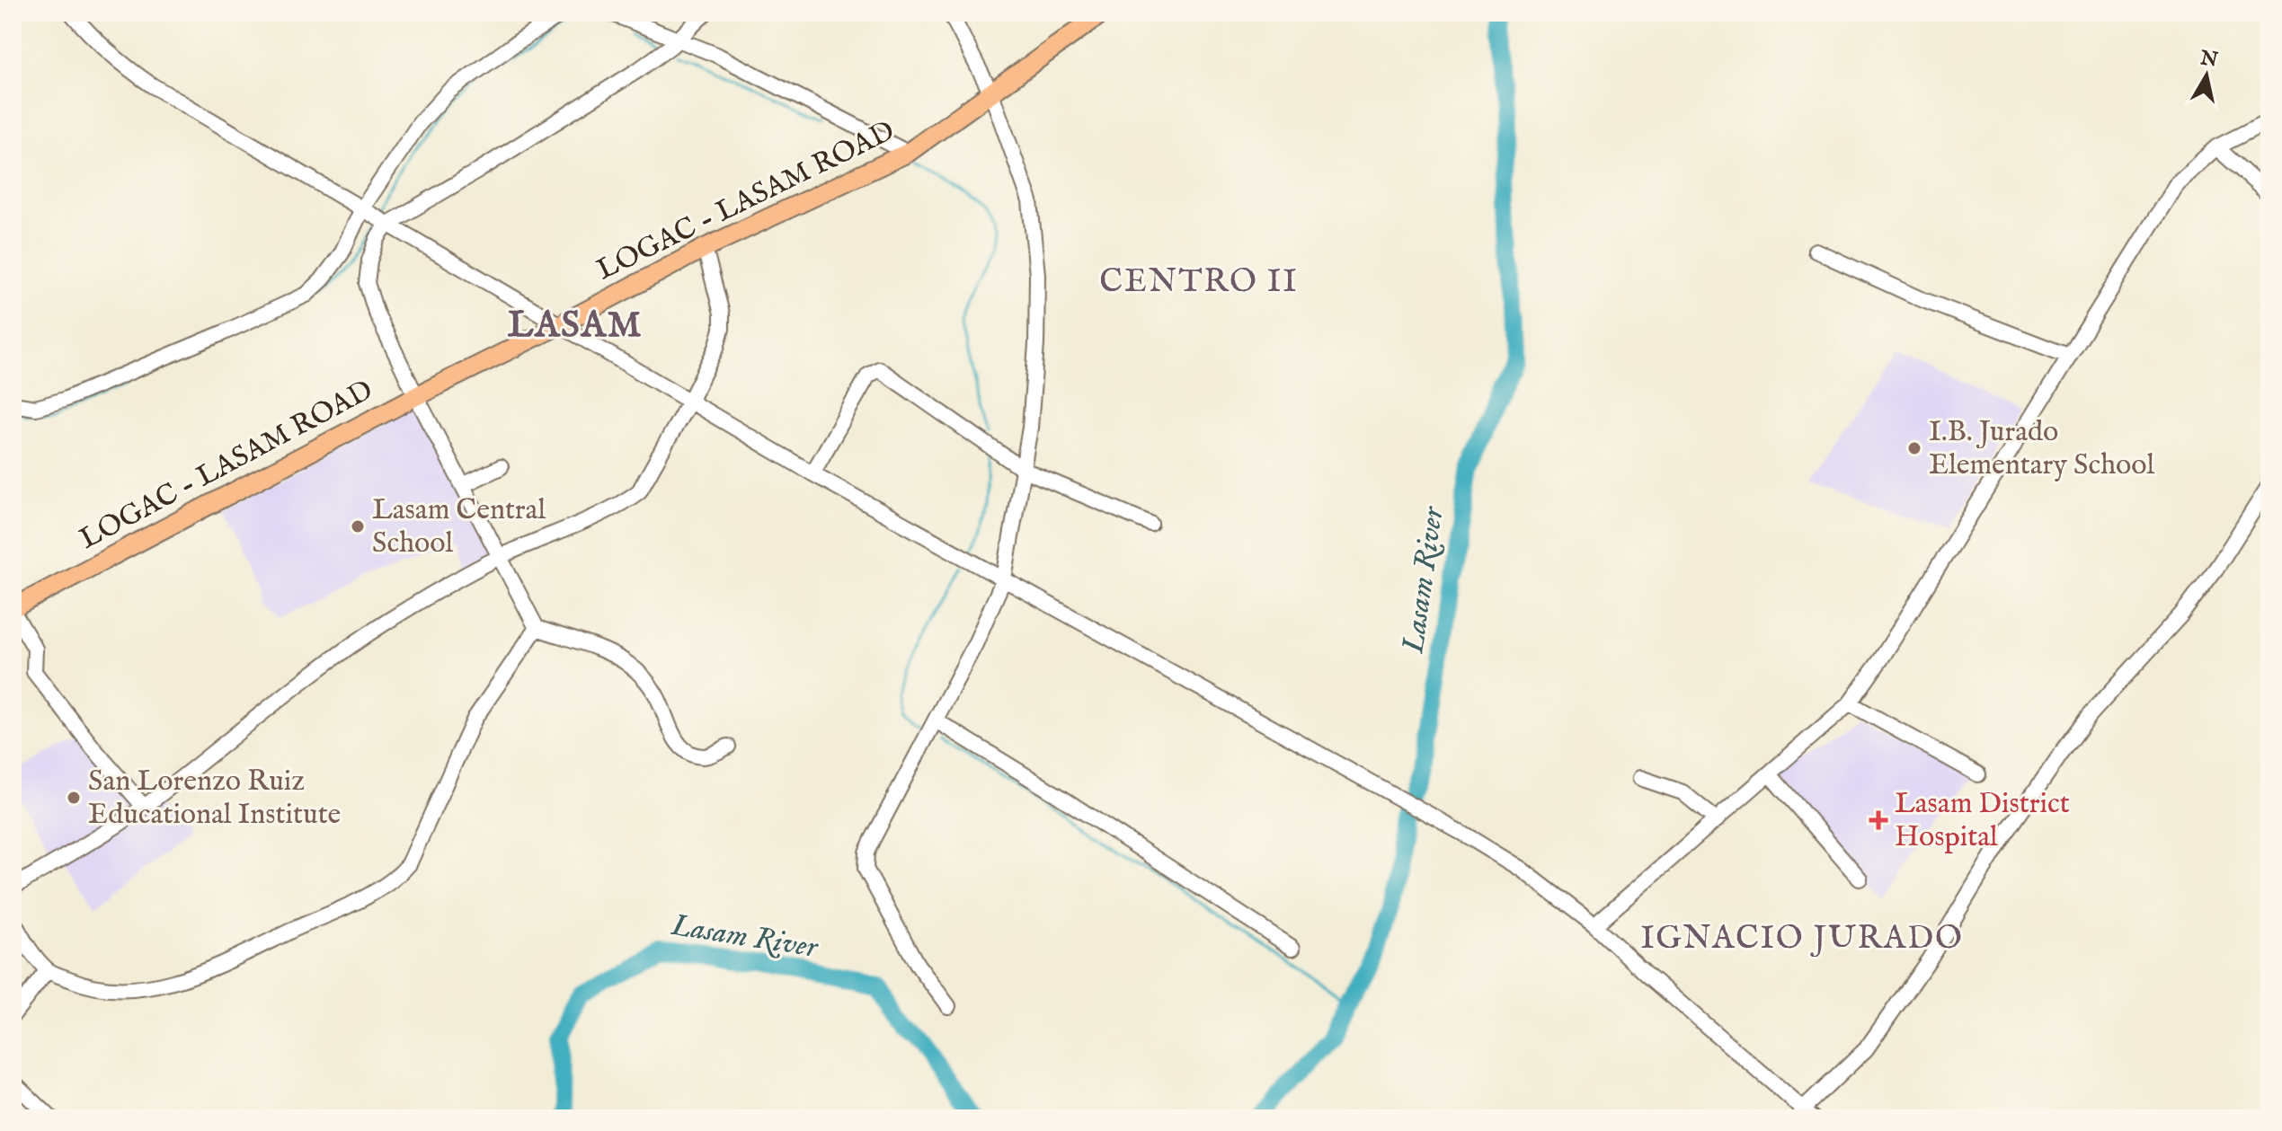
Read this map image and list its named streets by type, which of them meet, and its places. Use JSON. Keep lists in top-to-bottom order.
{
  "streets": {
    "main road": ["LOGAC - LASAM ROAD"]
  },
  "districts": ["CENTRO II", "LASAM", "IGNACIO JURADO"],
  "water": ["Lasam River"],
  "places": {
    "other": ["I.B. Jurado Elementary School", "Lasam Central School", "San Lorenzo Ruiz Educational Institute"],
    "health": ["Lasam District Hospital"]
  },
  "north": "top"
}
